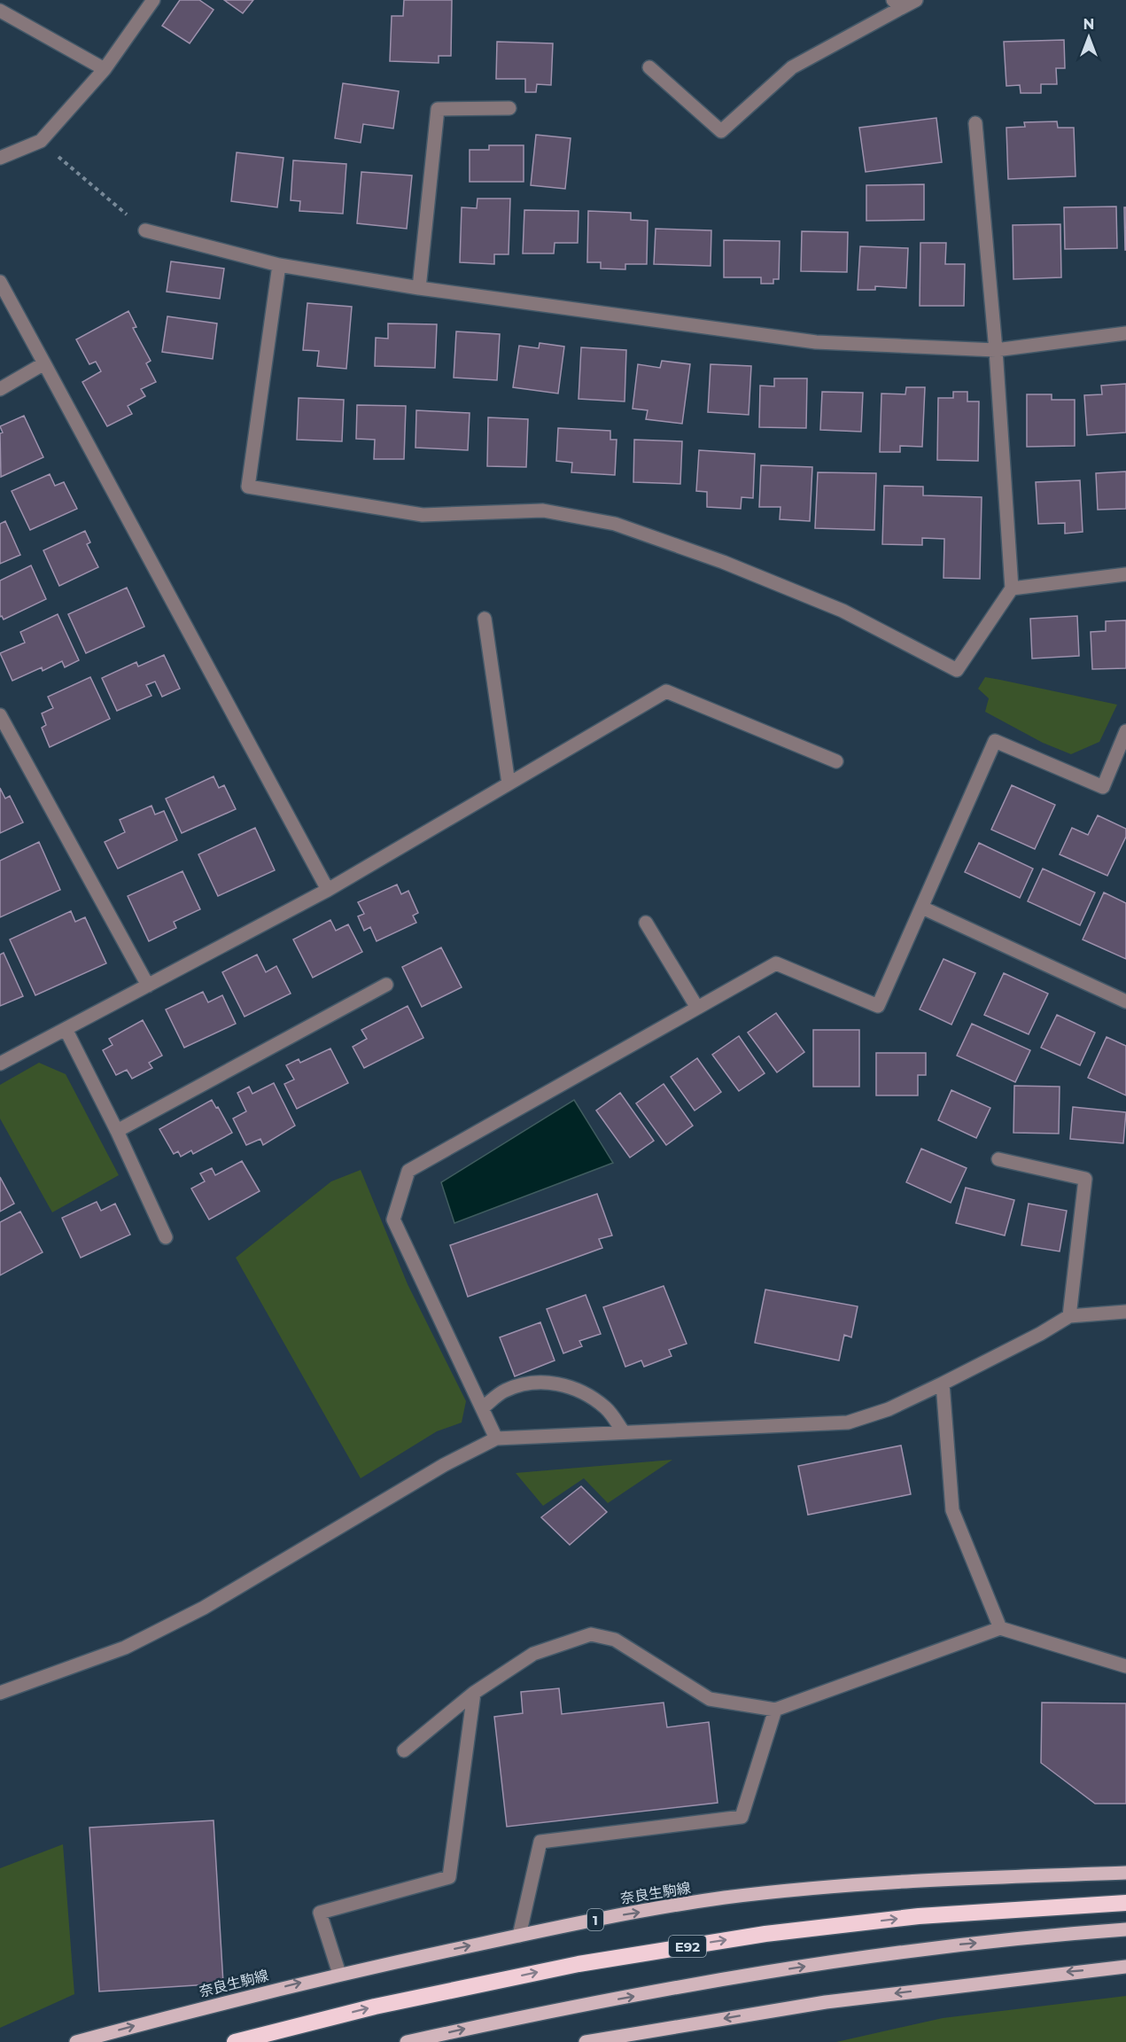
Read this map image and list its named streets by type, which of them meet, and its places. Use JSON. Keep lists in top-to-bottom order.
{
  "streets": {
    "highway": ["E92"],
    "main road": ["奈良生駒線", "1"]
  },
  "north": "top"
}
